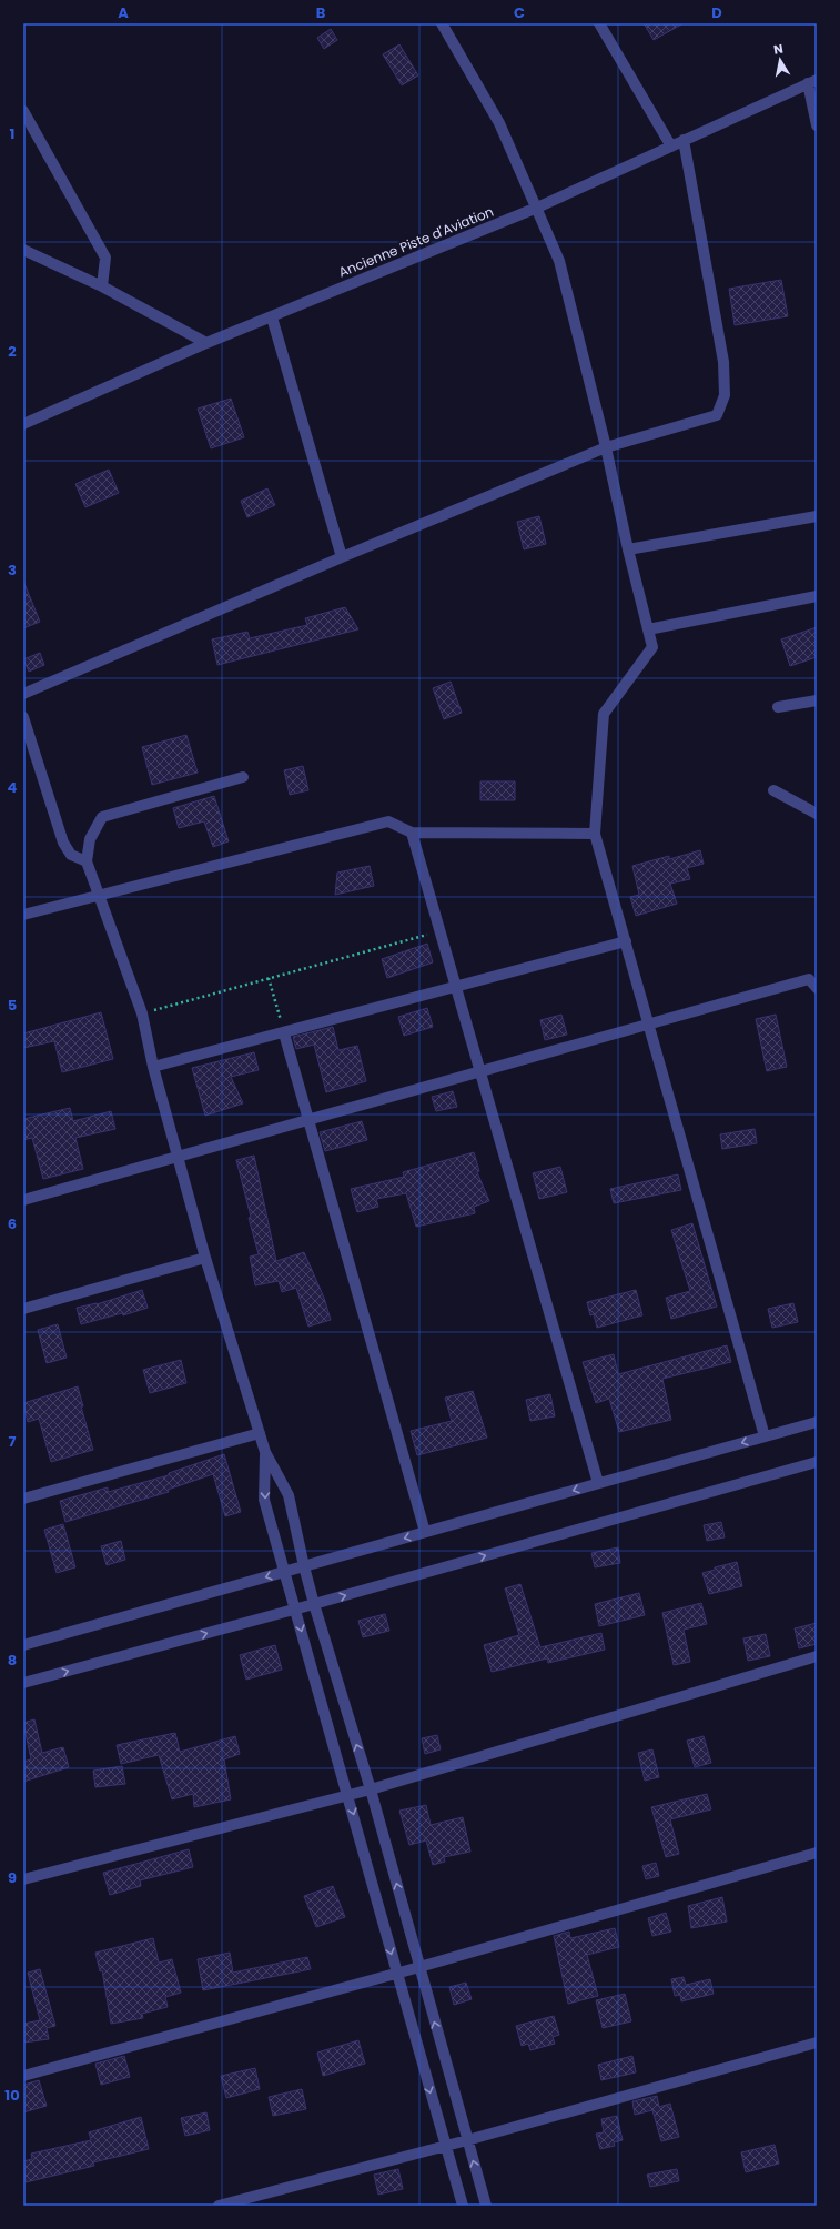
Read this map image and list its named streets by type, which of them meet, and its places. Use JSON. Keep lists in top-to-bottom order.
{
  "streets": {
    "street": ["Ancienne Piste d'Aviation"]
  },
  "north": "top",
  "grid": {
    "columns": [
      "A",
      "B",
      "C",
      "D"
    ],
    "rows": [
      "1",
      "2",
      "3",
      "4",
      "5",
      "6",
      "7",
      "8",
      "9",
      "10"
    ]
  }
}
